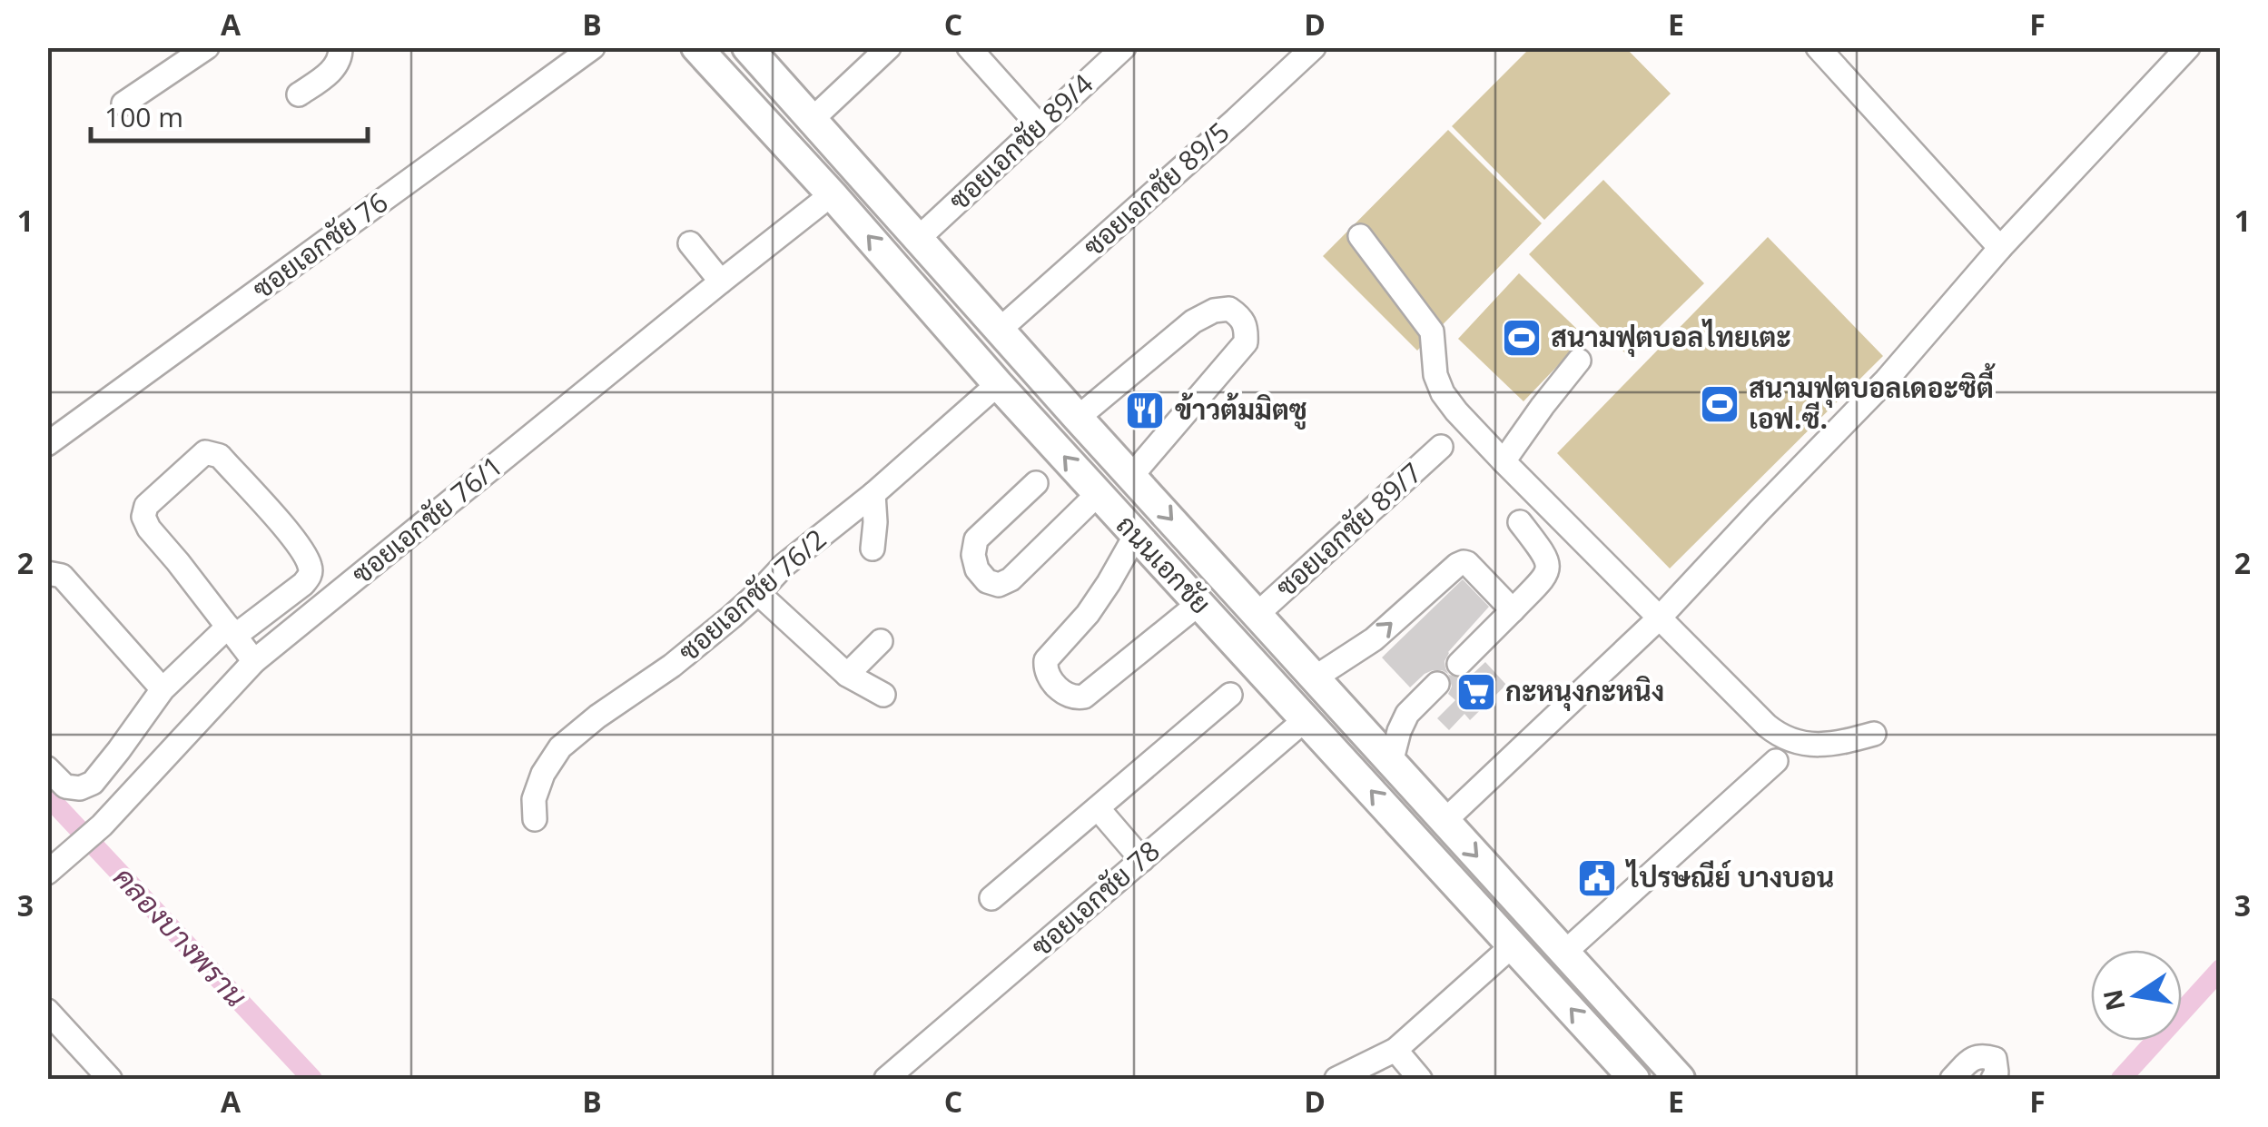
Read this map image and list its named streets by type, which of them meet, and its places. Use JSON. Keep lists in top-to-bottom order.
{
  "streets": {
    "main road": ["ถนนเอกชัย"],
    "street": [
      "ซอยเอกชัย 89/4",
      "ซอยเอกชัย 89/5",
      "ซอยเอกชัย 76",
      "ซอยเอกชัย 76/1",
      "ซอยเอกชัย 89/7",
      "ซอยเอกชัย 76/2",
      "ซอยเอกชัย 78"
    ]
  },
  "crossings": [
    ["ซอยเอกชัย 89/4", "ถนนเอกชัย"],
    ["ซอยเอกชัย 89/5", "ถนนเอกชัย"],
    ["ซอยเอกชัย 76/1", "ถนนเอกชัย"],
    ["ซอยเอกชัย 89/7", "ถนนเอกชัย"],
    ["ถนนเอกชัย", "ซอยเอกชัย 76/2"],
    ["ถนนเอกชัย", "ซอยเอกชัย 78"]
  ],
  "water": ["คลองบางพราน"],
  "places": {
    "sports": ["สนามฟุตบอลไทยเตะ", "สนามฟุตบอลเดอะซิตี้ เอฟ.ซี."],
    "restaurant": ["ข้าวต้มมิตซู"],
    "supermarket": ["กะหนุงกะหนิง"],
    "public building": ["ไปรษณีย์ บางบอน"]
  },
  "scale_bar": "100 m",
  "north": "left",
  "grid": {
    "columns": [
      "A",
      "B",
      "C",
      "D",
      "E",
      "F"
    ],
    "rows": ["1", "2", "3"]
  }
}
